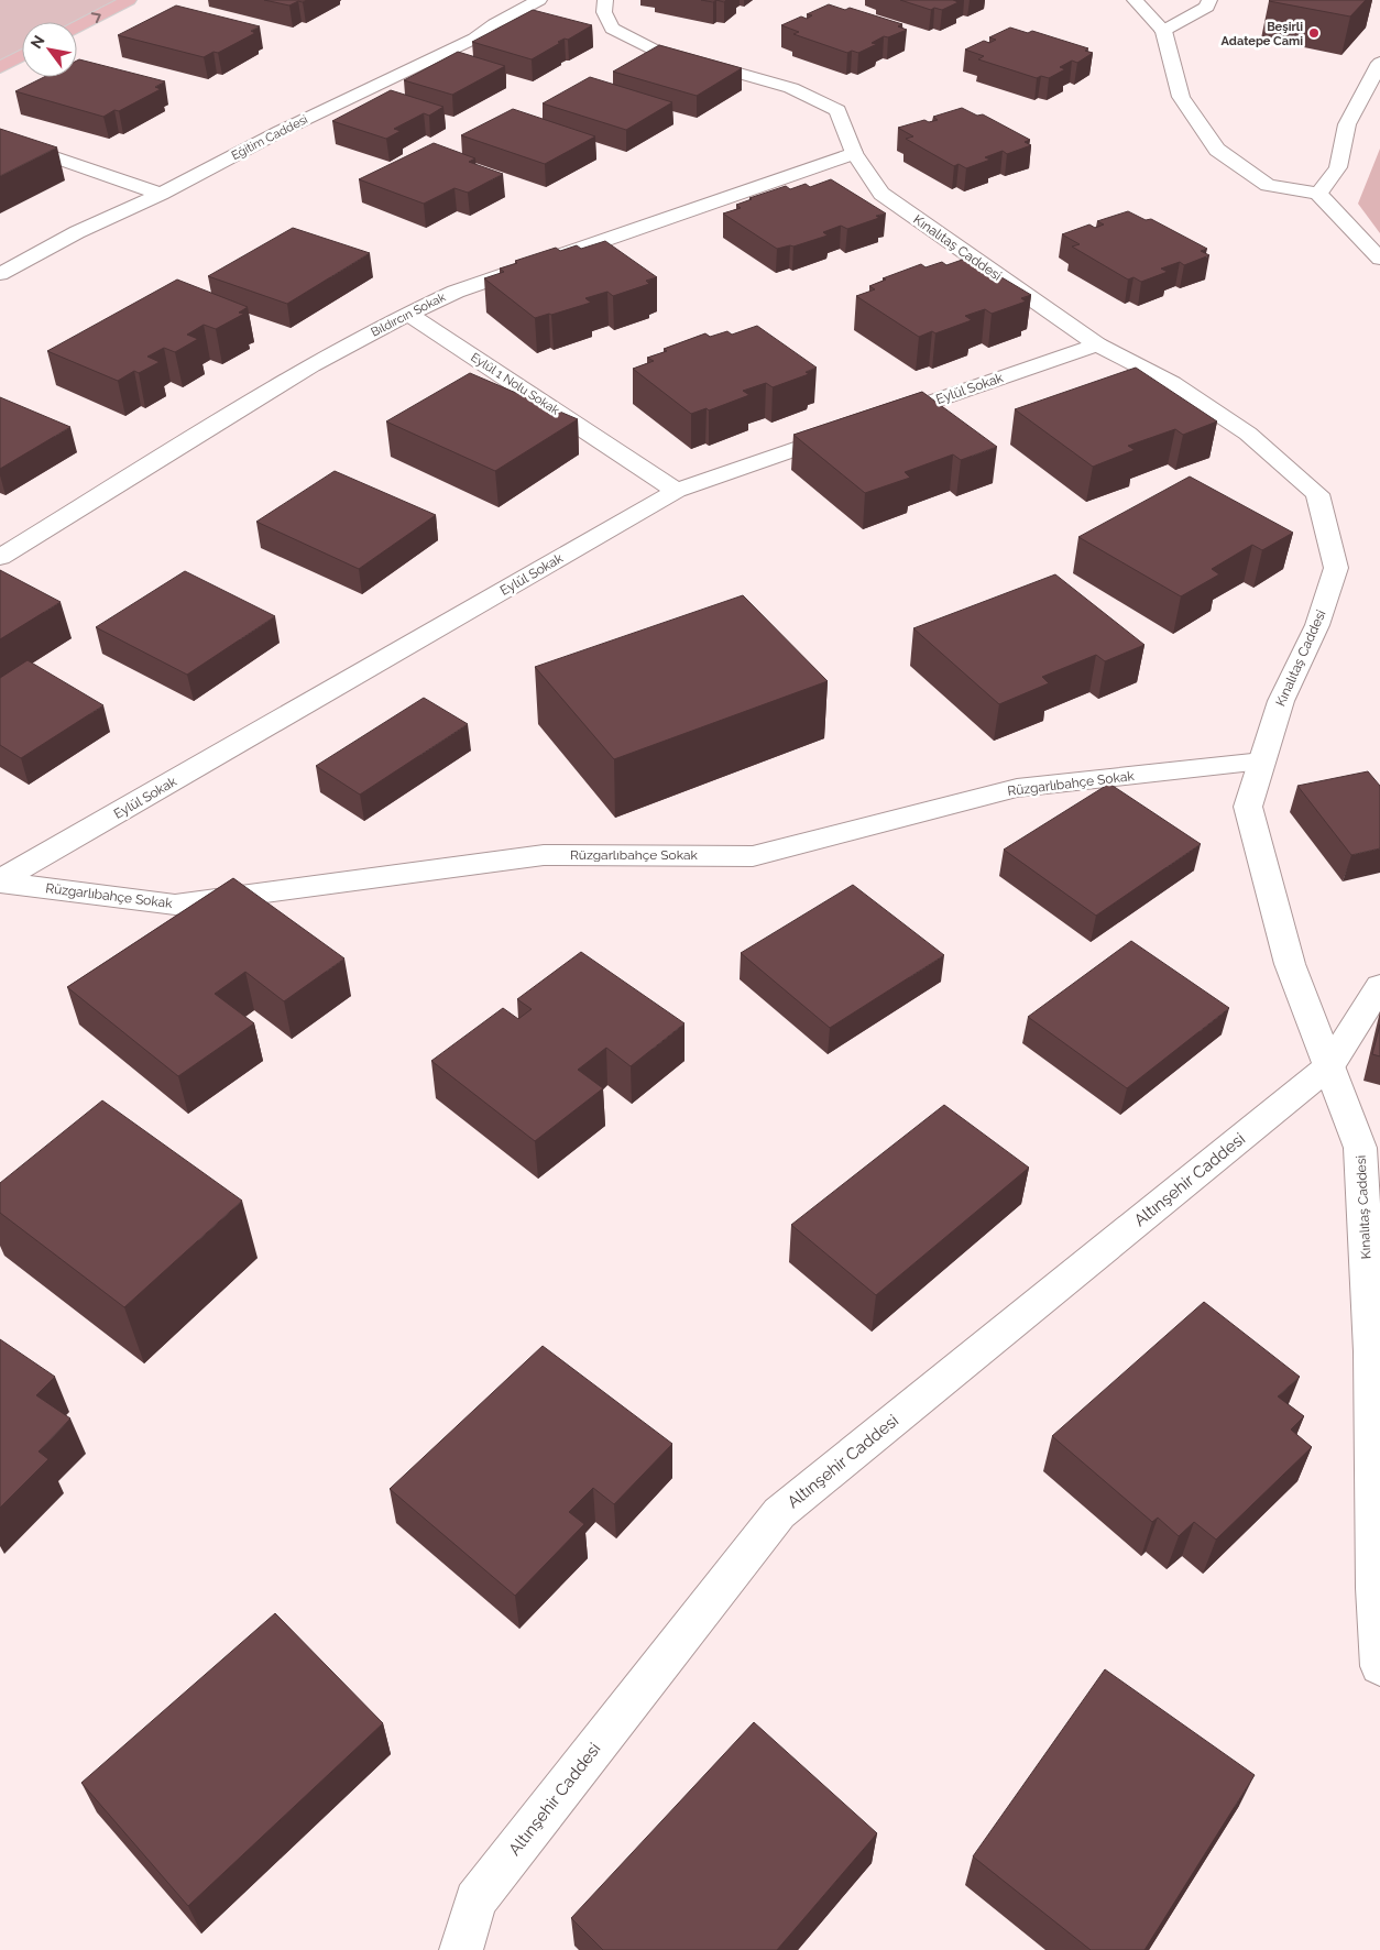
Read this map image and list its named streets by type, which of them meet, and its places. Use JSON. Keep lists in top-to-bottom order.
{
  "streets": {
    "street": [
      "Eğitim Caddesi",
      "Kınalıtaş Caddesi",
      "Bıldırcın Sokak",
      "Eylül 1 Nolu Sokak",
      "Eylül Sokak",
      "Rüzgarlıbahçe Sokak",
      "Altınşehir Caddesi"
    ]
  },
  "crossings": [
    ["Kınalıtaş Caddesi", "Bıldırcın Sokak"],
    ["Kınalıtaş Caddesi", "Eylül Sokak"],
    ["Kınalıtaş Caddesi", "Rüzgarlıbahçe Sokak"],
    ["Kınalıtaş Caddesi", "Altınşehir Caddesi"],
    ["Bıldırcın Sokak", "Eylül 1 Nolu Sokak"],
    ["Eylül 1 Nolu Sokak", "Eylül Sokak"],
    ["Eylül Sokak", "Rüzgarlıbahçe Sokak"]
  ],
  "places": ["Beşirli Adatepe Cami"],
  "north": "top left"
}
